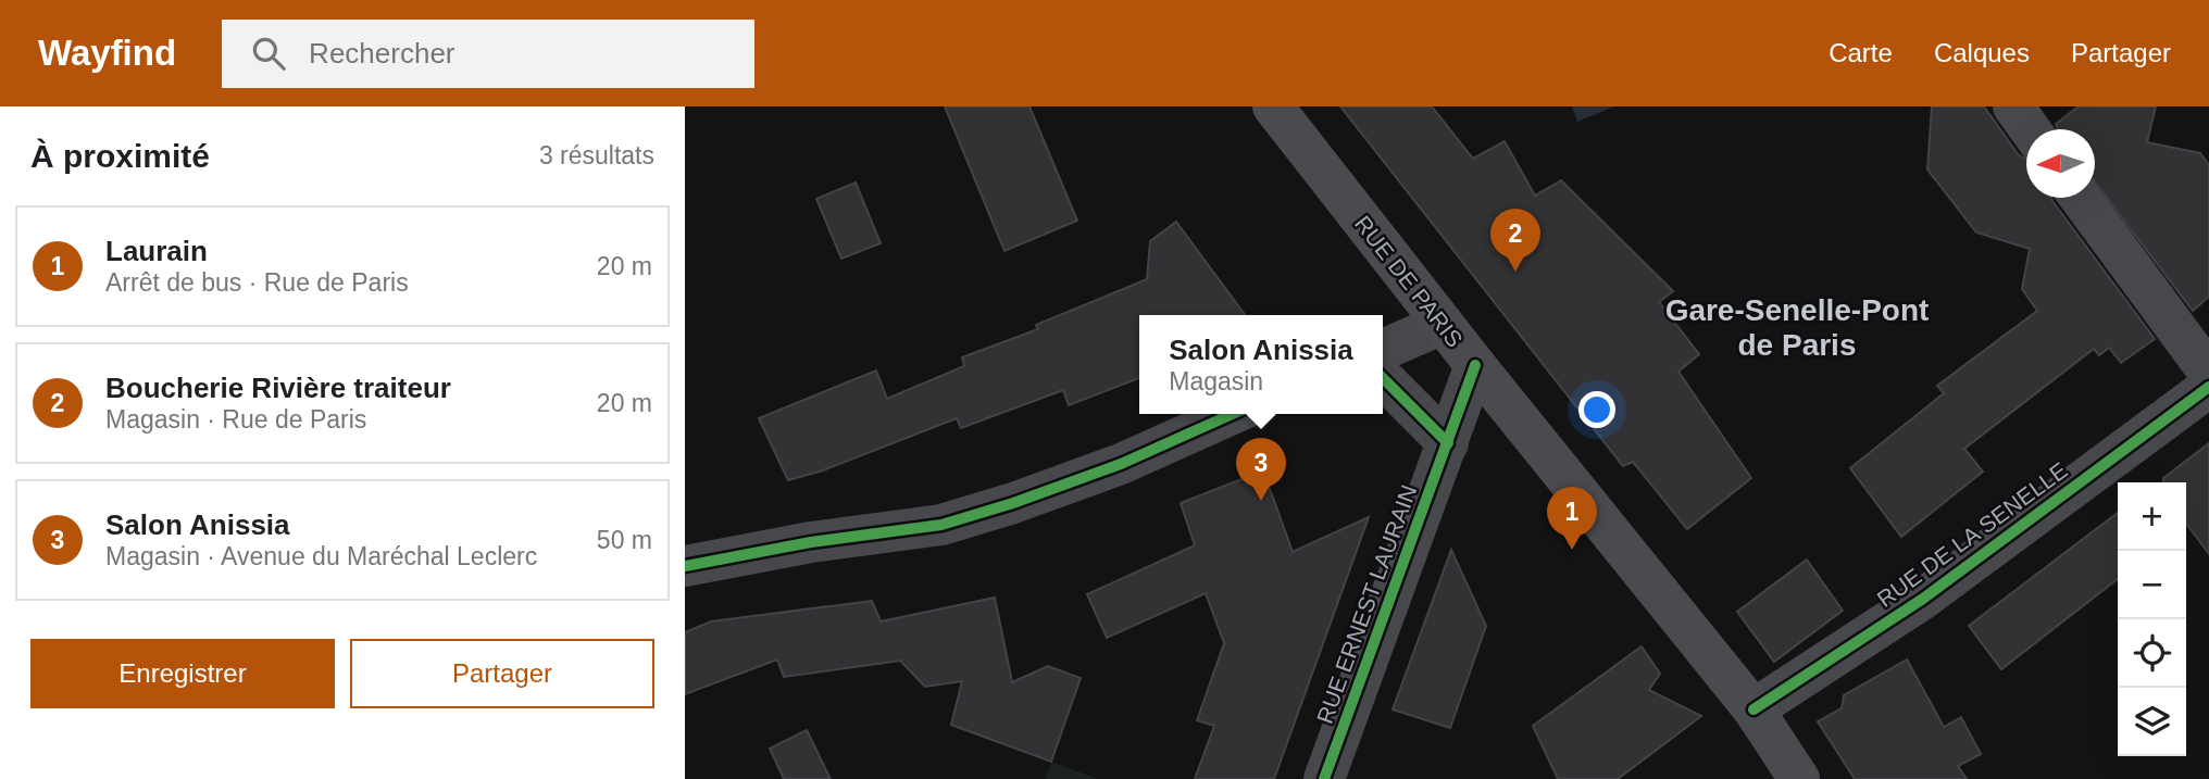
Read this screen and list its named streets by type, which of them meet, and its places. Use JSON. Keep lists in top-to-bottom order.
{
  "streets": {
    "main road": ["RUE DE PARIS"],
    "street": ["RUE DE LA SENELLE", "RUE ERNEST LAURAIN"]
  },
  "crossings": [
    ["RUE DE PARIS", "RUE DE LA SENELLE"],
    ["RUE DE PARIS", "RUE ERNEST LAURAIN"]
  ],
  "districts": ["Gare-Senelle-Pont de Paris"],
  "north": "left",
  "page": {
    "header": "Wayfind",
    "search": "Rechercher",
    "nav": ["Carte", "Calques", "Partager"],
    "heading": ["À proximité", "3 résultats"],
    "list": [
      {
        "mark": "1",
        "name": "Laurain",
        "note": "Arrêt de bus · Rue de Paris",
        "value": "20 m"
      },
      {
        "mark": "2",
        "name": "Boucherie Rivière traiteur",
        "note": "Magasin · Rue de Paris",
        "value": "20 m"
      },
      {
        "mark": "3",
        "name": "Salon Anissia",
        "note": "Magasin · Avenue du Maréchal Leclerc",
        "value": "50 m"
      }
    ],
    "pins": ["2", "3", "1"],
    "popup": ["Salon Anissia", "Magasin"],
    "map_buttons": ["+", "−"],
    "buttons": ["Enregistrer", "Partager"]
  }
}
